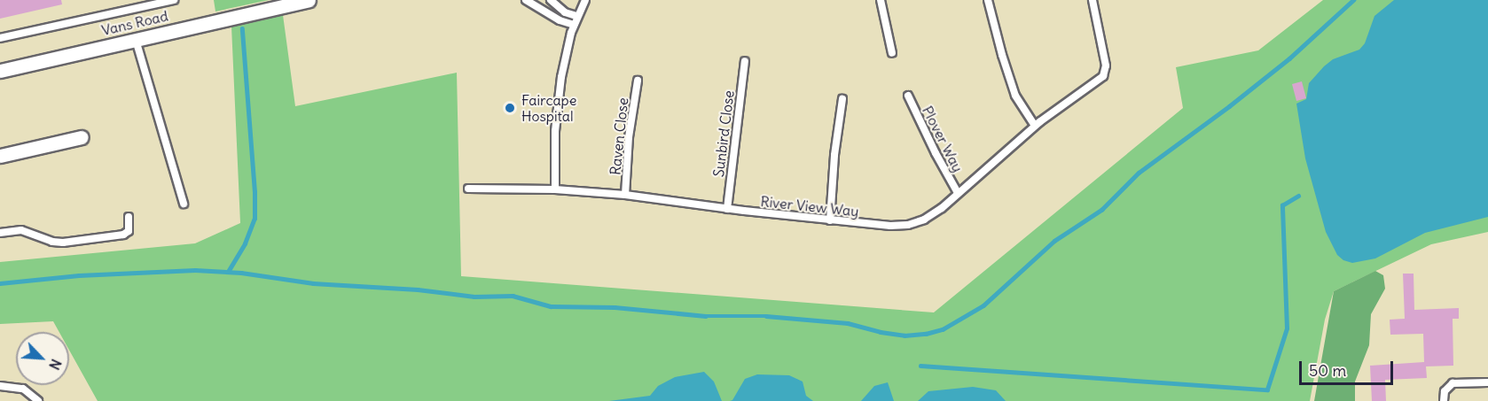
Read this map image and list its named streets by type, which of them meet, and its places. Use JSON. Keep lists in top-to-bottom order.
{
  "streets": {
    "street": ["Vans Road"],
    "lane": [
      "Sunbird Close",
      "Raven Close",
      "Plover Way",
      "River View Way"
    ]
  },
  "crossings": [
    ["Sunbird Close", "River View Way"],
    ["Raven Close", "River View Way"],
    ["Plover Way", "River View Way"]
  ],
  "places": ["Faircape Hospital"],
  "scale_bar": "50 m",
  "north": "bottom right"
}
